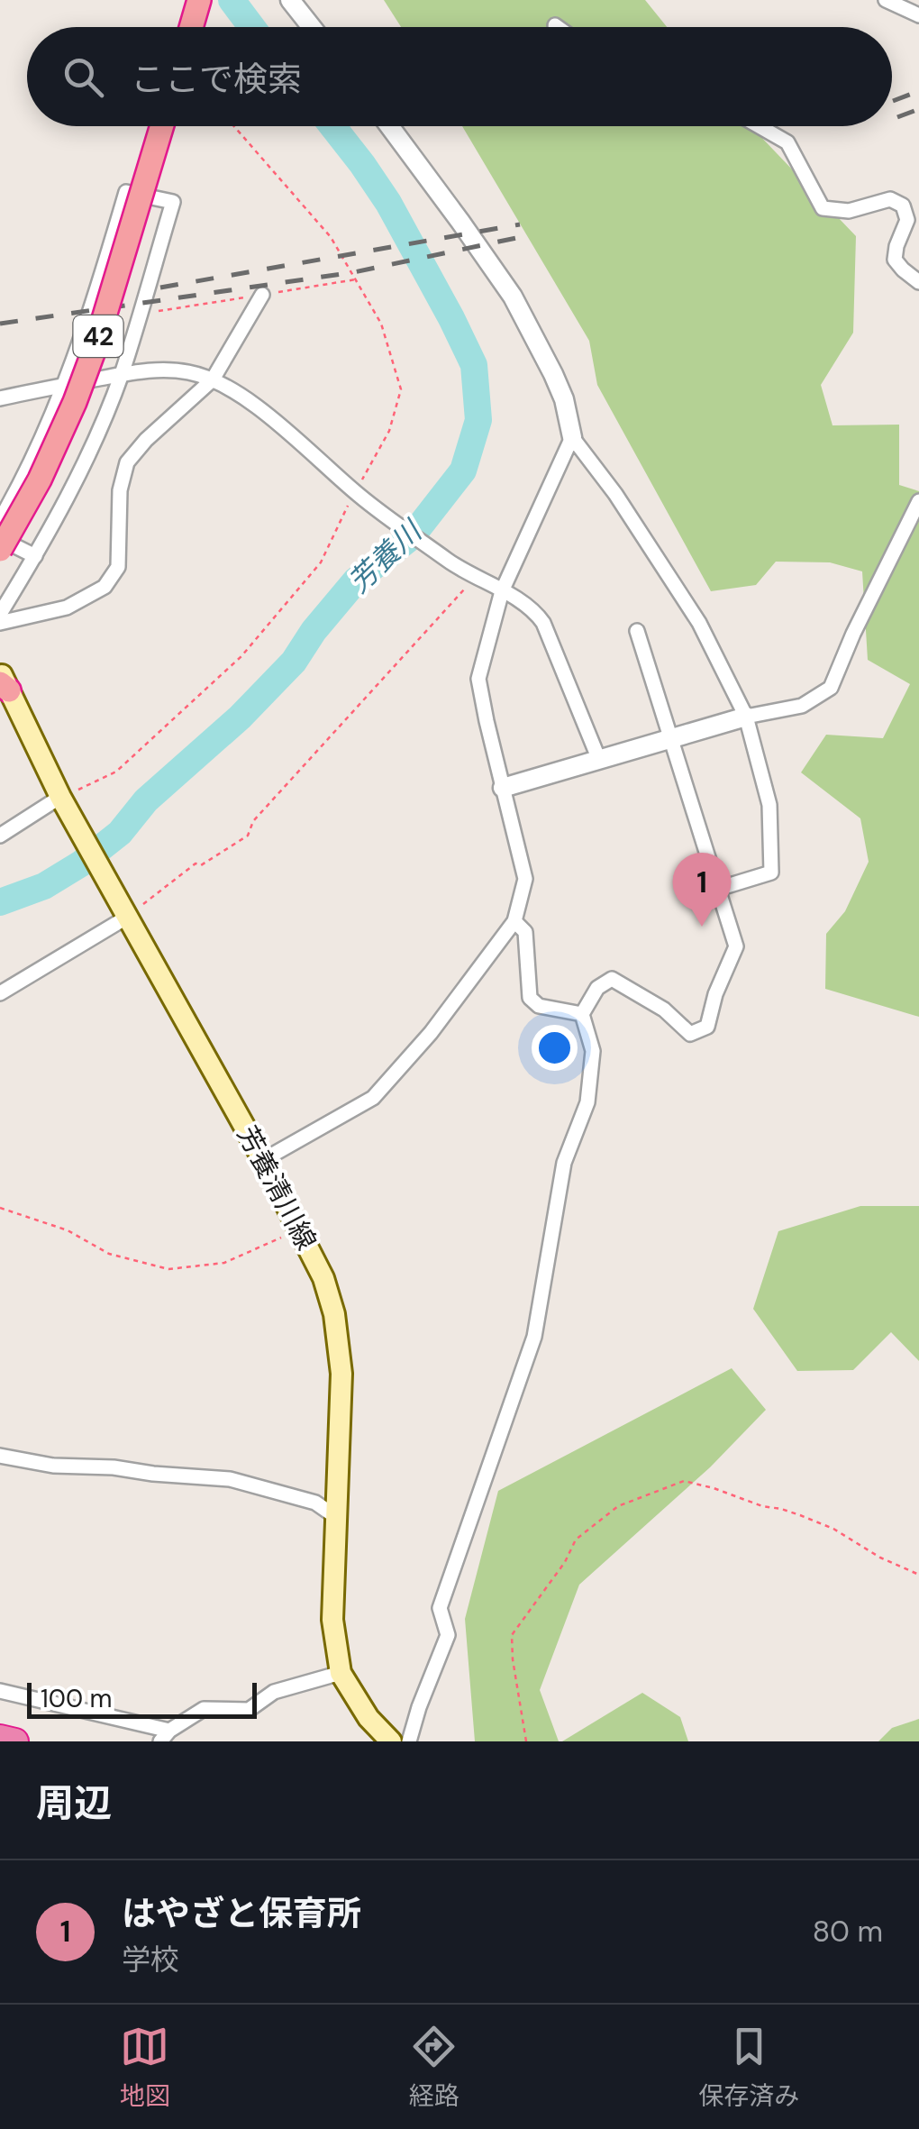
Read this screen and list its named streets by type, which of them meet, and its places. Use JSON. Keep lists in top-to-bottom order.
{
  "streets": {
    "highway": ["42"],
    "main road": ["芳養清川線"]
  },
  "water": ["芳養川"],
  "scale_bar": "100 m",
  "page": {
    "search": "ここで検索",
    "pins": "1",
    "scale": "100 m",
    "heading": "周辺",
    "list": [
      {
        "mark": "1",
        "name": "はやざと保育所",
        "note": "学校",
        "value": "80 m"
      }
    ],
    "nav": ["地図", "経路", "保存済み"]
  }
}
